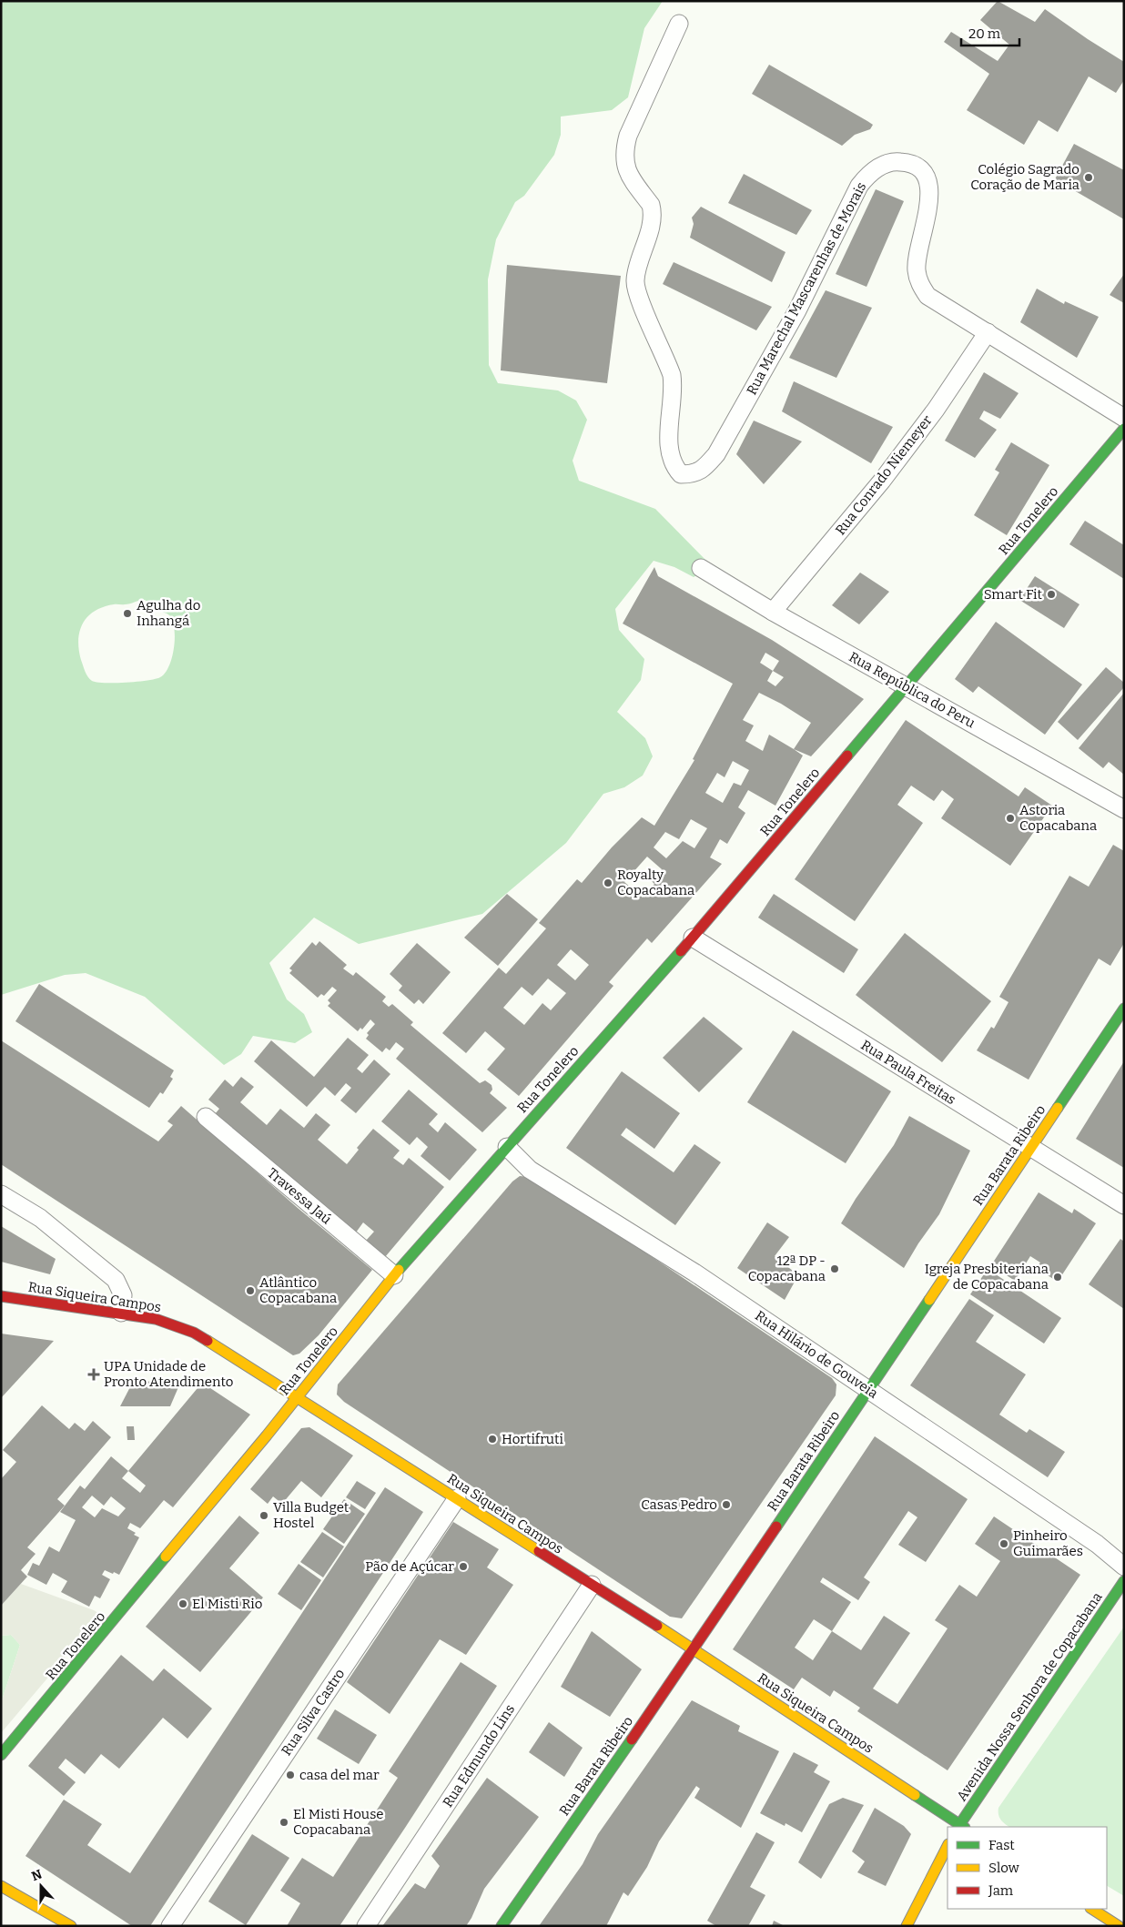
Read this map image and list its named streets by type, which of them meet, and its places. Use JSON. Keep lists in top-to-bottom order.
{
  "streets": {
    "main road": [
      "Rua Tonelero",
      "Rua Barata Ribeiro",
      "Rua Siqueira Campos",
      "Avenida Nossa Senhora de Copacabana"
    ],
    "street": [
      "Rua Marechal Mascarenhas de Morais",
      "Rua Conrado Niemeyer",
      "Rua República do Peru",
      "Rua Paula Freitas",
      "Travessa Jaú",
      "Rua Hilário de Gouveia",
      "Rua Silva Castro",
      "Rua Edmundo Lins"
    ]
  },
  "crossings": [
    ["Rua Marechal Mascarenhas de Morais", "Rua Conrado Niemeyer"],
    ["Rua Conrado Niemeyer", "Rua República do Peru"],
    ["Rua Tonelero", "Rua República do Peru"],
    ["Rua Tonelero", "Rua Paula Freitas"],
    ["Rua Tonelero", "Travessa Jaú"],
    ["Rua Tonelero", "Rua Siqueira Campos"],
    ["Rua Tonelero", "Rua Hilário de Gouveia"],
    ["Rua Paula Freitas", "Rua Barata Ribeiro"],
    ["Rua Barata Ribeiro", "Rua Siqueira Campos"],
    ["Rua Barata Ribeiro", "Rua Hilário de Gouveia"],
    ["Rua Siqueira Campos", "Avenida Nossa Senhora de Copacabana"],
    ["Rua Siqueira Campos", "Rua Silva Castro"],
    ["Rua Siqueira Campos", "Rua Edmundo Lins"]
  ],
  "places": {
    "other": [
      "Colégio Sagrado Coração de Maria",
      "Smart Fit",
      "Agulha do Inhangá",
      "Astoria Copacabana",
      "Royalty Copacabana",
      "12ª DP - Copacabana",
      "Igreja Presbiteriana de Copacabana",
      "Atlântico Copacabana",
      "Hortifruti",
      "Casas Pedro",
      "Villa Budget Hostel",
      "Pinheiro Guimarães",
      "Pão de Açúcar",
      "El Misti Rio",
      "casa del mar",
      "El Misti House Copacabana"
    ],
    "health": ["UPA Unidade de Pronto Atendimento"]
  },
  "legend": ["Fast", "Slow", "Jam"],
  "scale_bar": "20 m",
  "north": "top"
}
